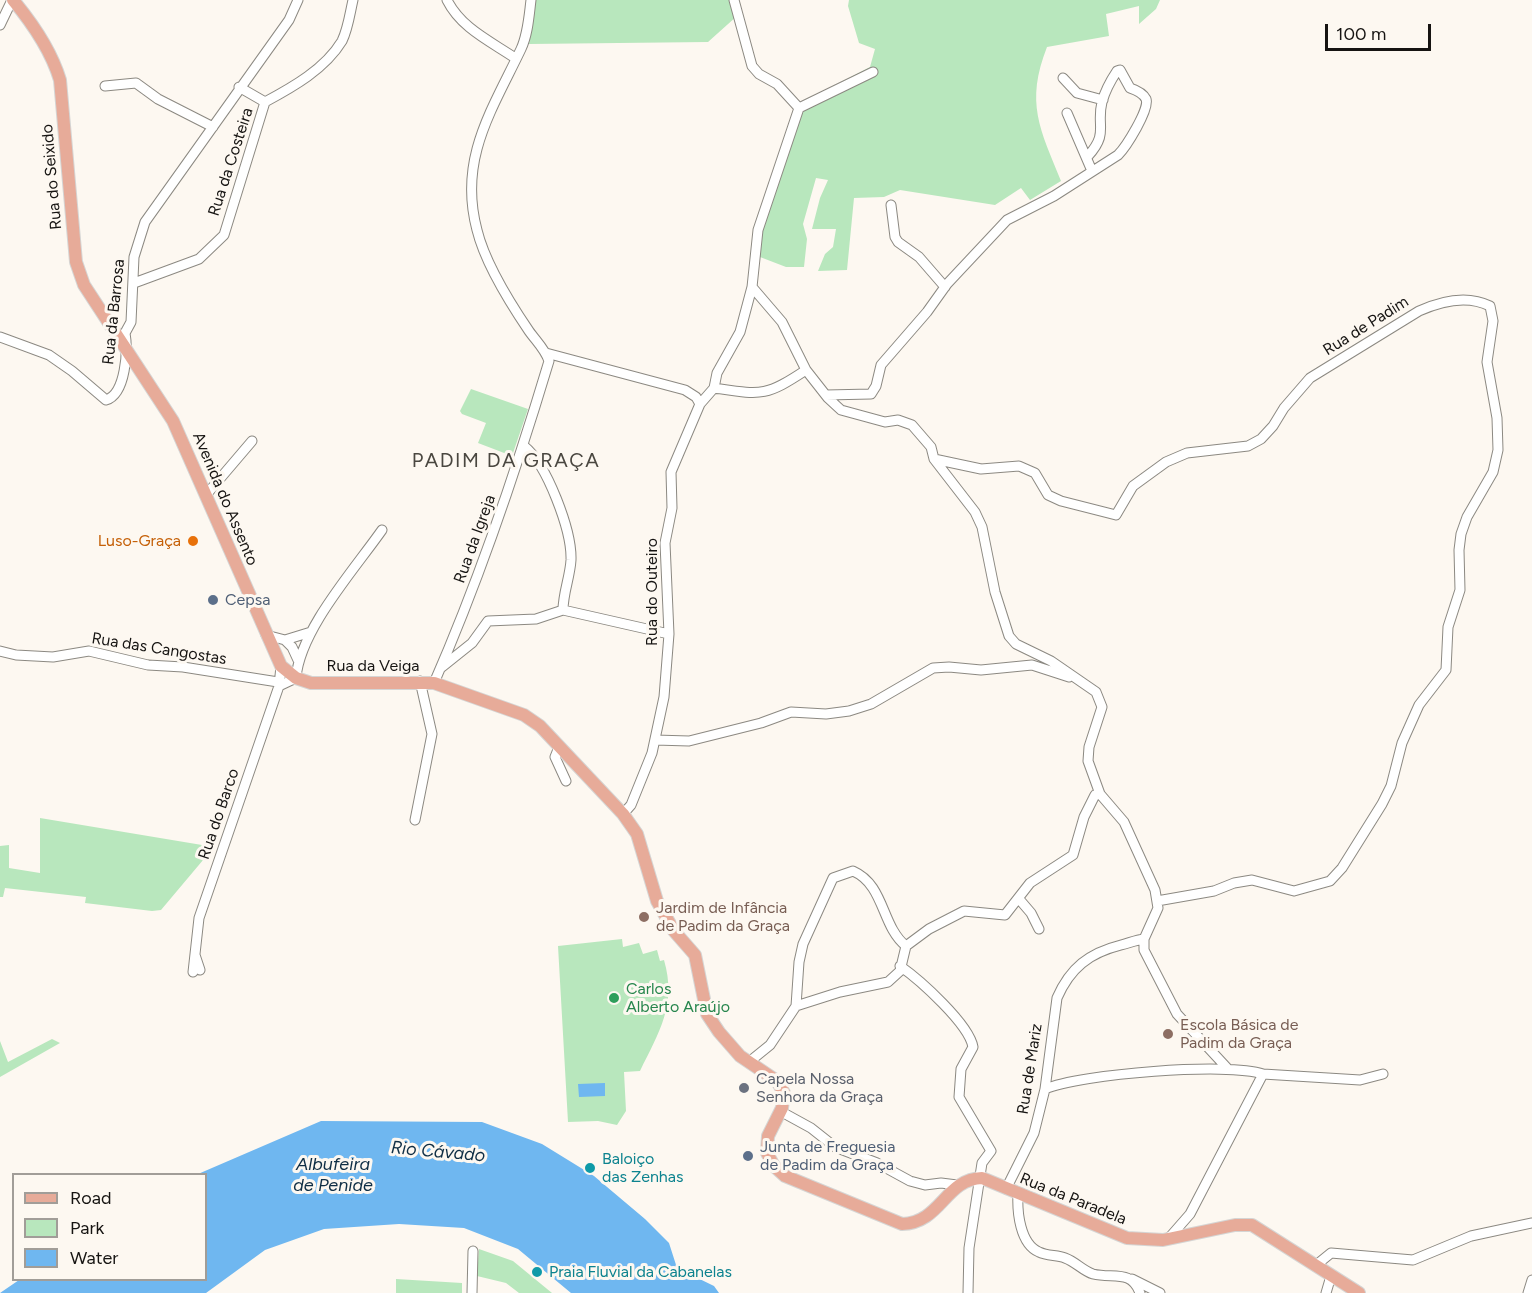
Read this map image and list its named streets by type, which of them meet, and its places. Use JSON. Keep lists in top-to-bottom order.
{
  "streets": {
    "main road": [
      "Rua do Seixido",
      "Avenida do Assento",
      "Rua da Veiga",
      "Rua da Paradela"
    ],
    "street": [
      "Rua da Costeira",
      "Rua da Barrosa",
      "Rua de Padim",
      "Rua da Igreja",
      "Rua do Outeiro",
      "Rua das Cangostas",
      "Rua do Barco",
      "Rua de Mariz"
    ]
  },
  "crossings": [
    ["Rua da Costeira", "Rua da Barrosa"],
    ["Rua do Seixido", "Rua da Barrosa"],
    ["Rua do Seixido", "Avenida do Assento"],
    ["Rua da Barrosa", "Avenida do Assento"],
    ["Avenida do Assento", "Rua da Veiga"],
    ["Avenida do Assento", "Rua do Barco"],
    ["Rua da Igreja", "Rua da Veiga"],
    ["Rua do Outeiro", "Rua da Veiga"],
    ["Rua das Cangostas", "Rua do Barco"],
    ["Rua da Veiga", "Rua do Barco"],
    ["Rua de Mariz", "Rua da Paradela"]
  ],
  "districts": ["PADIM DA GRAÇA"],
  "water": ["Rio Cávado", "Albufeira de Penide"],
  "places": [
    "Luso-Graça",
    "Cepsa",
    "Jardim de Infância de Padim da Graça",
    "Carlos Alberto Araújo",
    "Escola Básica de Padim da Graça",
    "Capela Nossa Senhora da Graça",
    "Junta de Freguesia de Padim da Graça",
    "Baloiço das Zenhas",
    "Praia Fluvial da Cabanelas"
  ],
  "legend": ["Road", "Park", "Water"],
  "scale_bar": "100 m"
}
